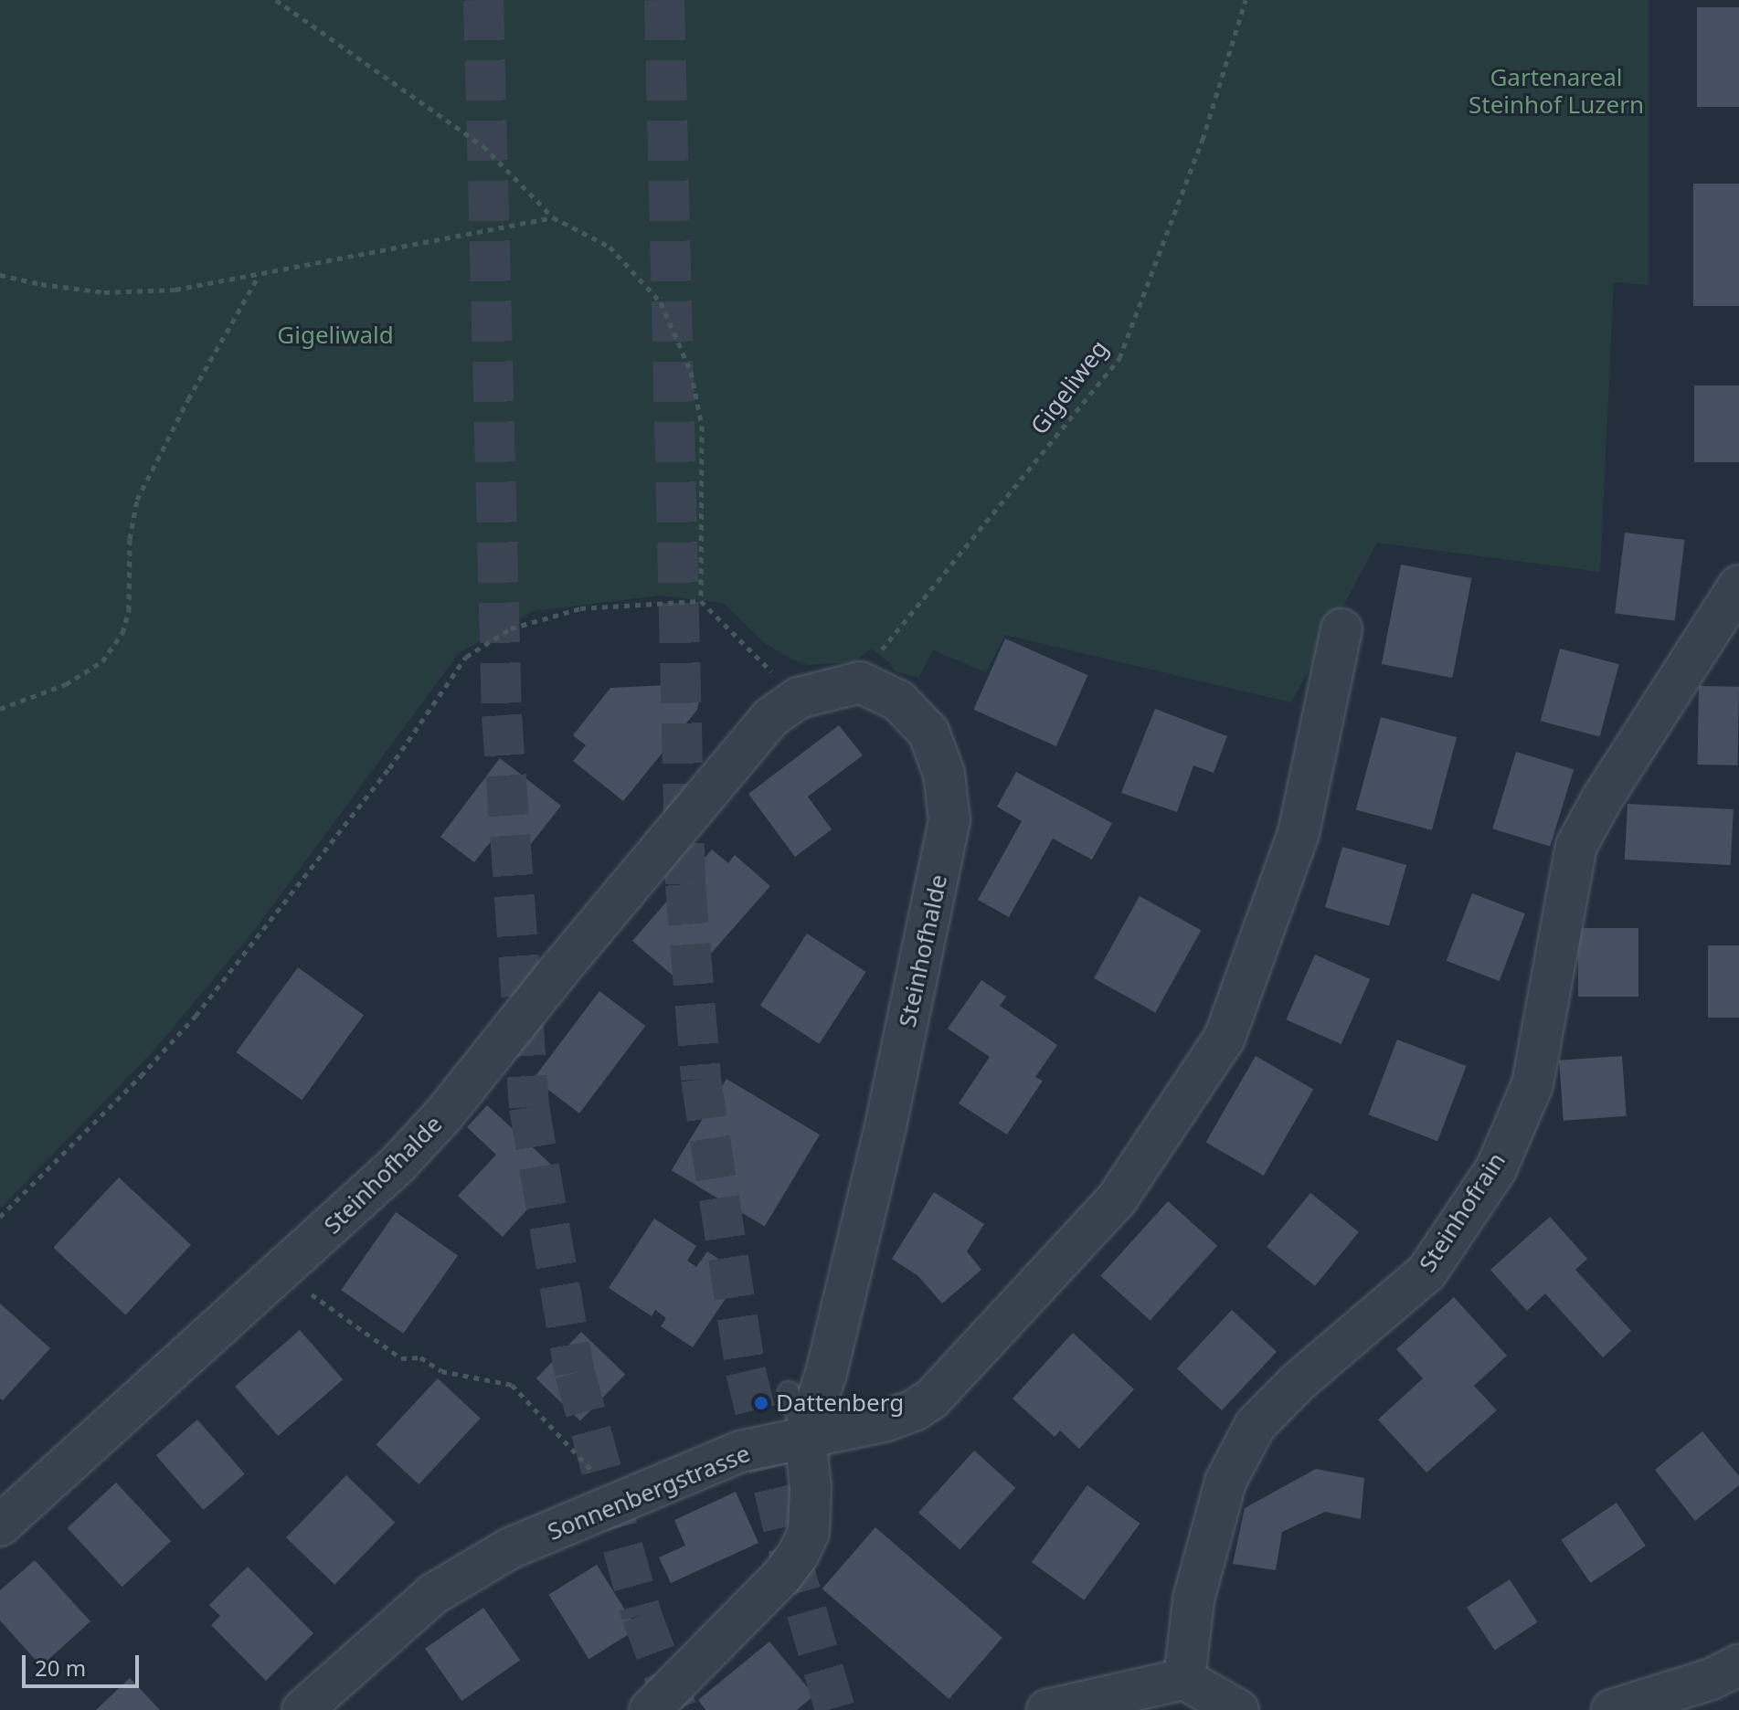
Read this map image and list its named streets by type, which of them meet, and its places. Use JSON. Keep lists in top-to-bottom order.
{
  "streets": {
    "street": ["Steinhofhalde", "Steinhofrain", "Sonnenbergstrasse"],
    "path": ["Gigeliweg"]
  },
  "crossings": [
    ["Steinhofhalde", "Sonnenbergstrasse"]
  ],
  "parks": ["Gartenareal Steinhof Luzern", "Gigeliwald"],
  "places": ["Dattenberg"],
  "scale_bar": "20 m"
}
